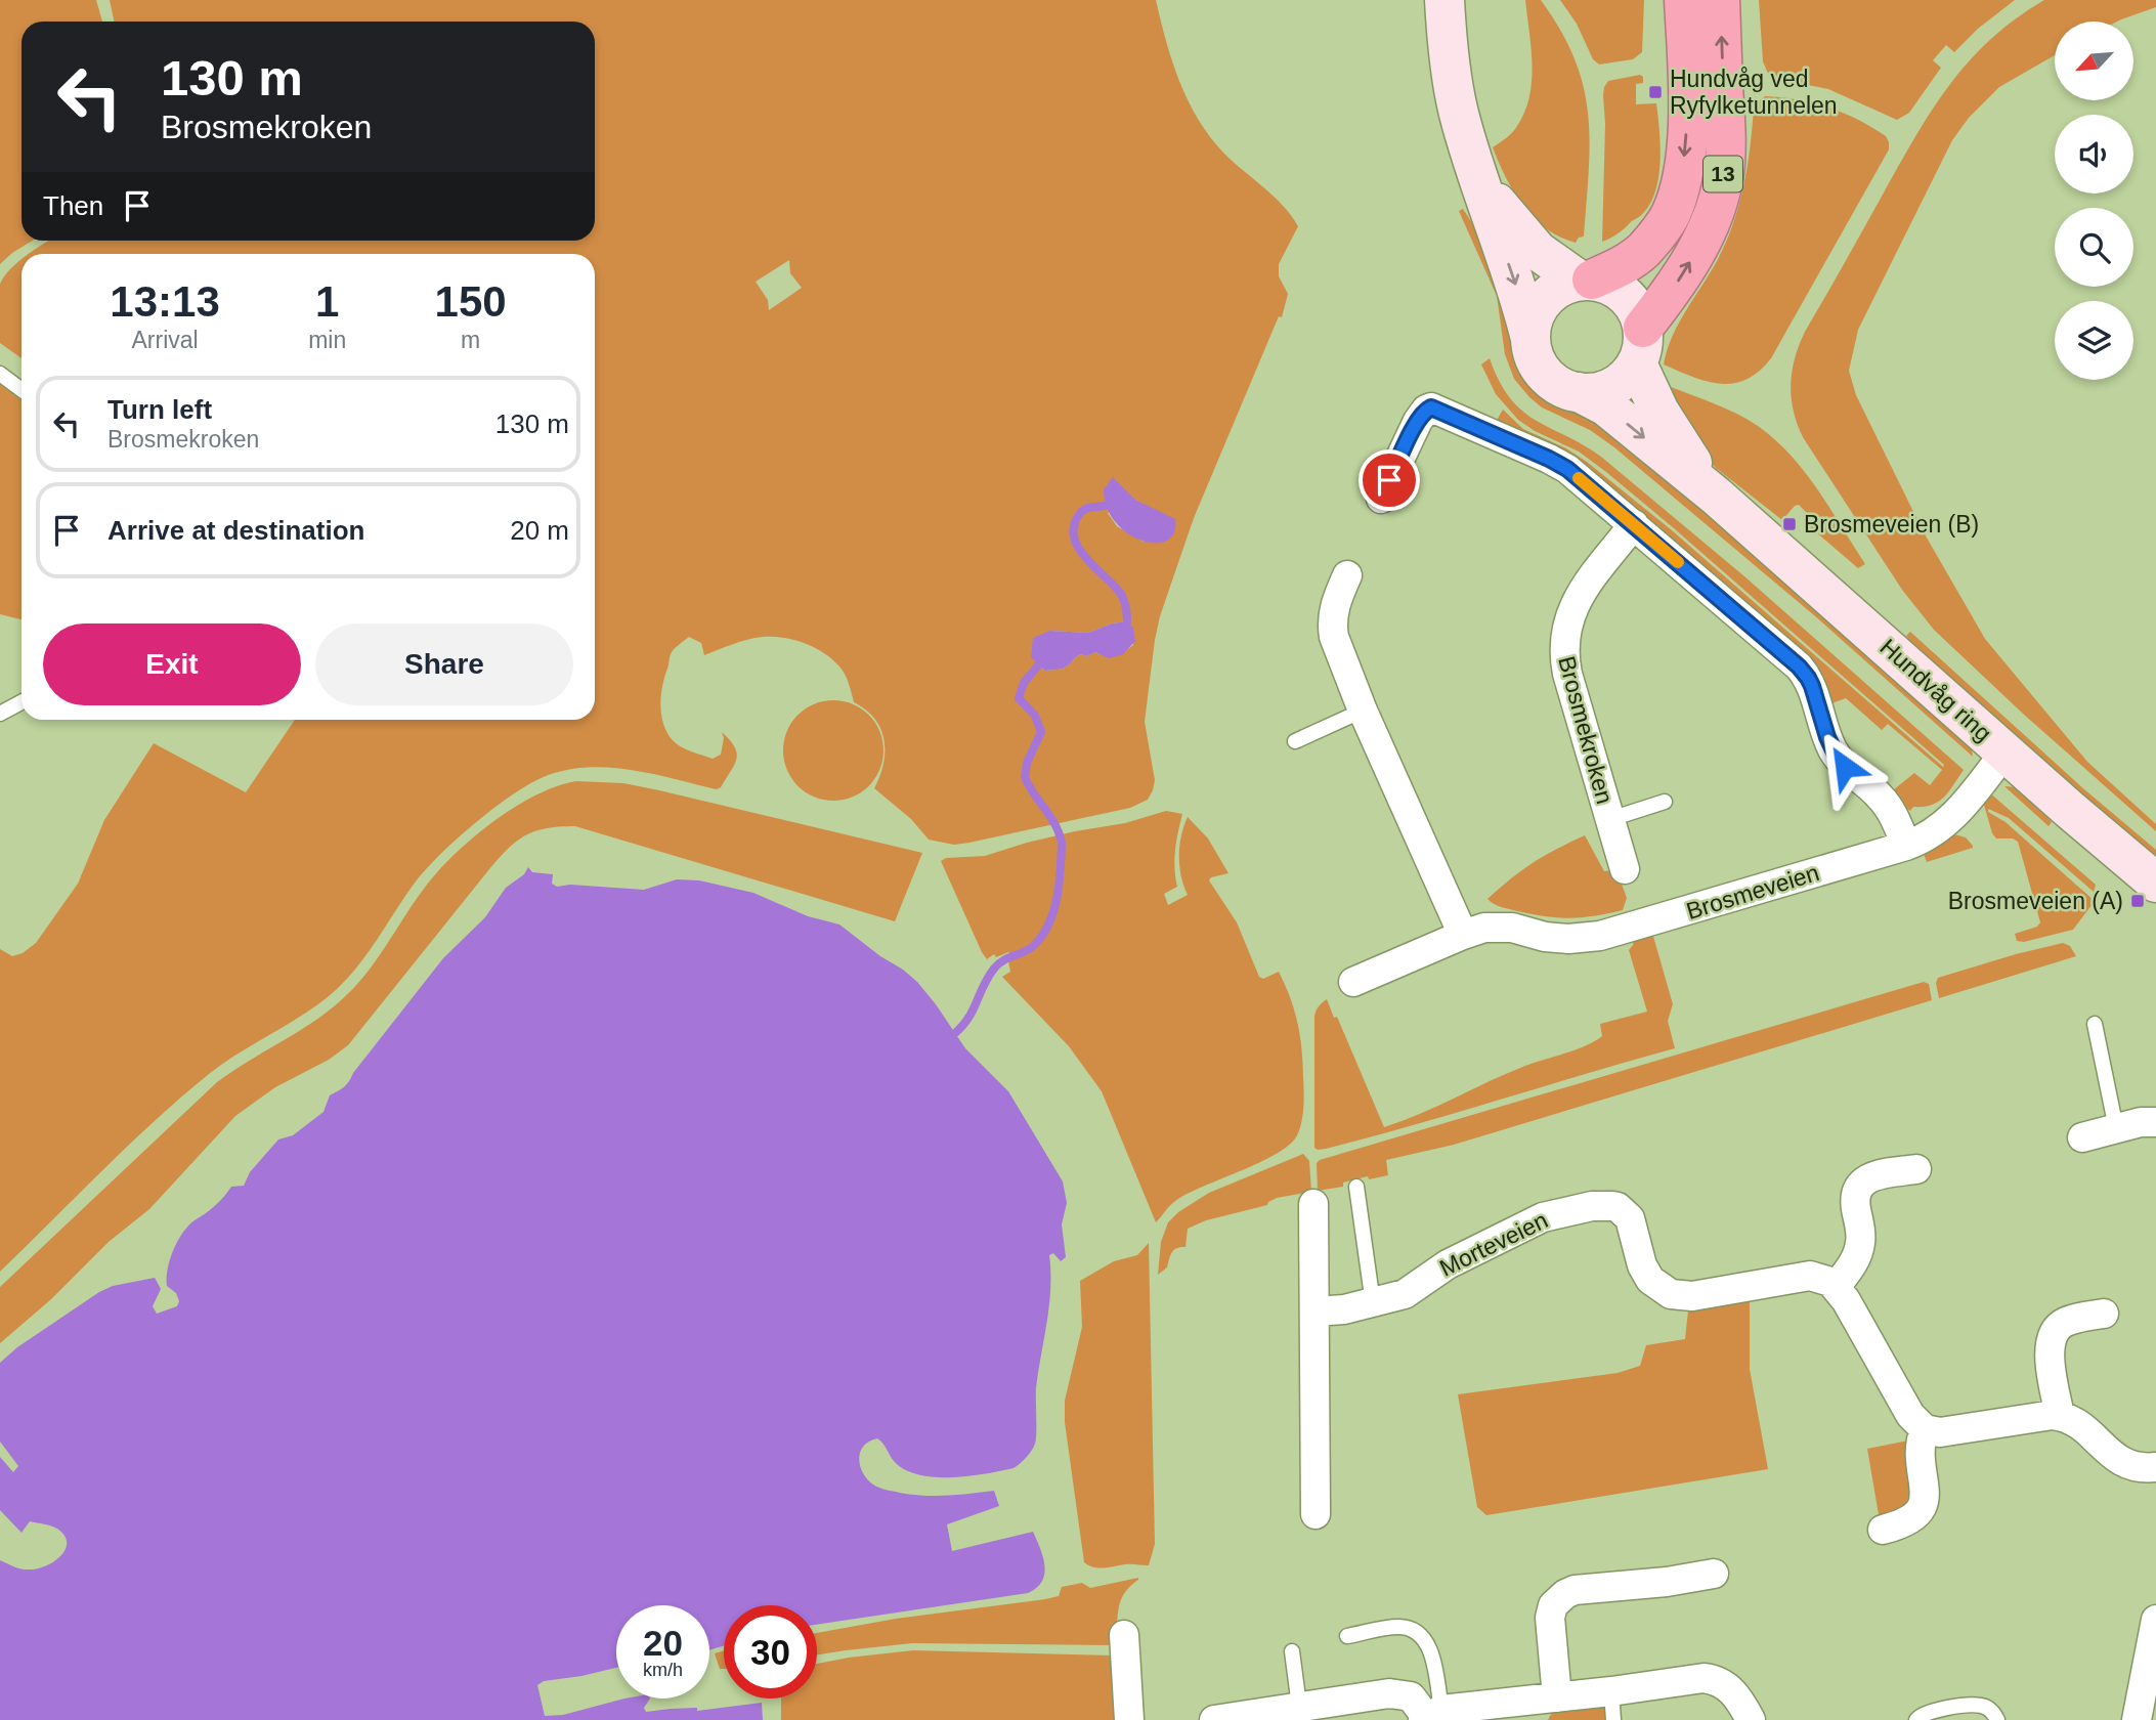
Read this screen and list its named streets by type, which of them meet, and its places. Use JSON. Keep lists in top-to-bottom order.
{
  "streets": {
    "highway": ["13"],
    "main road": ["Hundvåg ring"],
    "street": ["Brosmekroken", "Brosmeveien", "Morteveien"]
  },
  "crossings": [
    ["13", "Hundvåg ring"],
    ["Hundvåg ring", "Brosmeveien"]
  ],
  "places": {
    "transit": ["Hundvåg ved Ryfylketunnelen", "Brosmeveien (B)", "Brosmeveien (A)"]
  },
  "north": "bottom left",
  "page": {
    "turn": ["130 m", "Brosmekroken"],
    "then": "Then",
    "eta": [
      "13:13",
      "Arrival",
      "1",
      "min",
      "150",
      "m"
    ],
    "list": [
      {
        "name": "Turn left",
        "note": "Brosmekroken",
        "value": "130 m"
      },
      {
        "name": "Arrive at destination",
        "value": "20 m"
      }
    ],
    "buttons": ["Exit", "Share"],
    "speed": "20 km/h",
    "limit": "30"
  }
}
